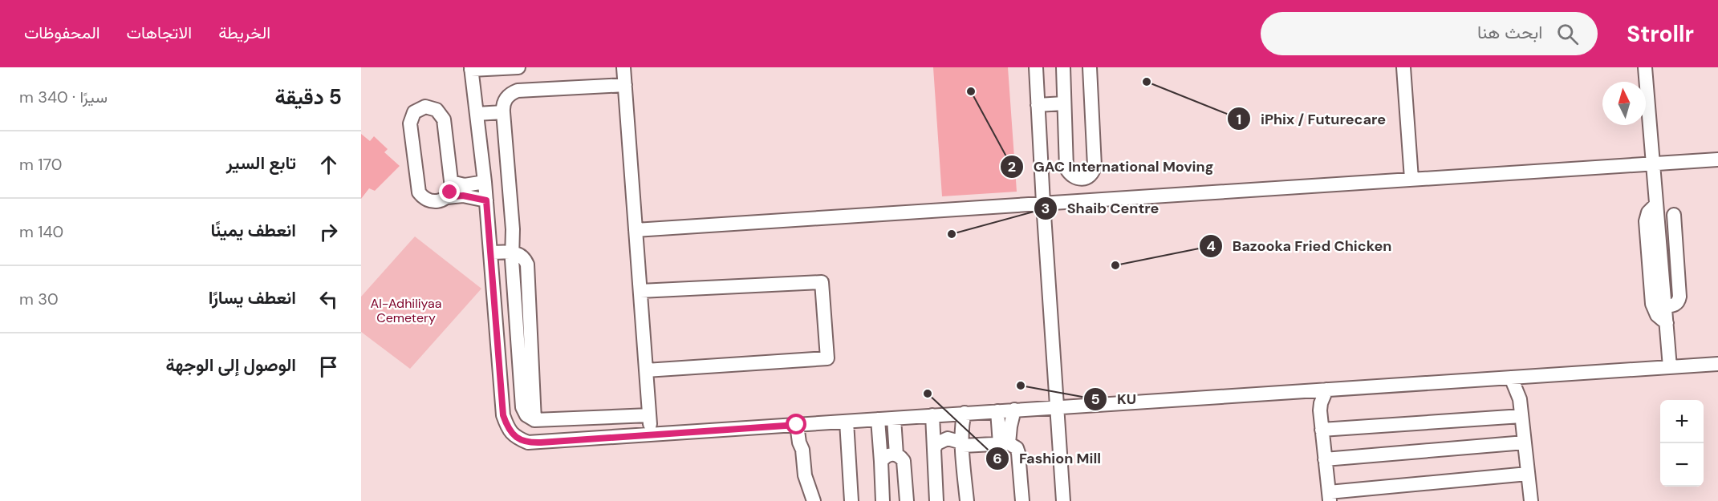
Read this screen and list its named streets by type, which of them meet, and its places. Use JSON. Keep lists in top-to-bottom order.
{
  "parks": ["Al-Adhiliyaa Cemetery"],
  "places": [
    "iPhix / Futurecare",
    "GAC International Moving",
    "Shaib Centre",
    "Bazooka Fried Chicken",
    "KU",
    "Fashion Mill"
  ],
  "north": "top",
  "page": {
    "header": "Strollr",
    "search": "ابحث هنا",
    "nav": ["الخريطة", "الاتجاهات", "المحفوظات"],
    "heading": ["5 دقيقة", "سيرًا · 340 m"],
    "list": [
      ["تابع السير", "170 m"],
      ["انعطف يمينًا", "140 m"],
      ["انعطف يسارًا", "30 m"],
      "الوصول إلى الوجهة"
    ],
    "map_buttons": ["+", "−"]
  }
}
